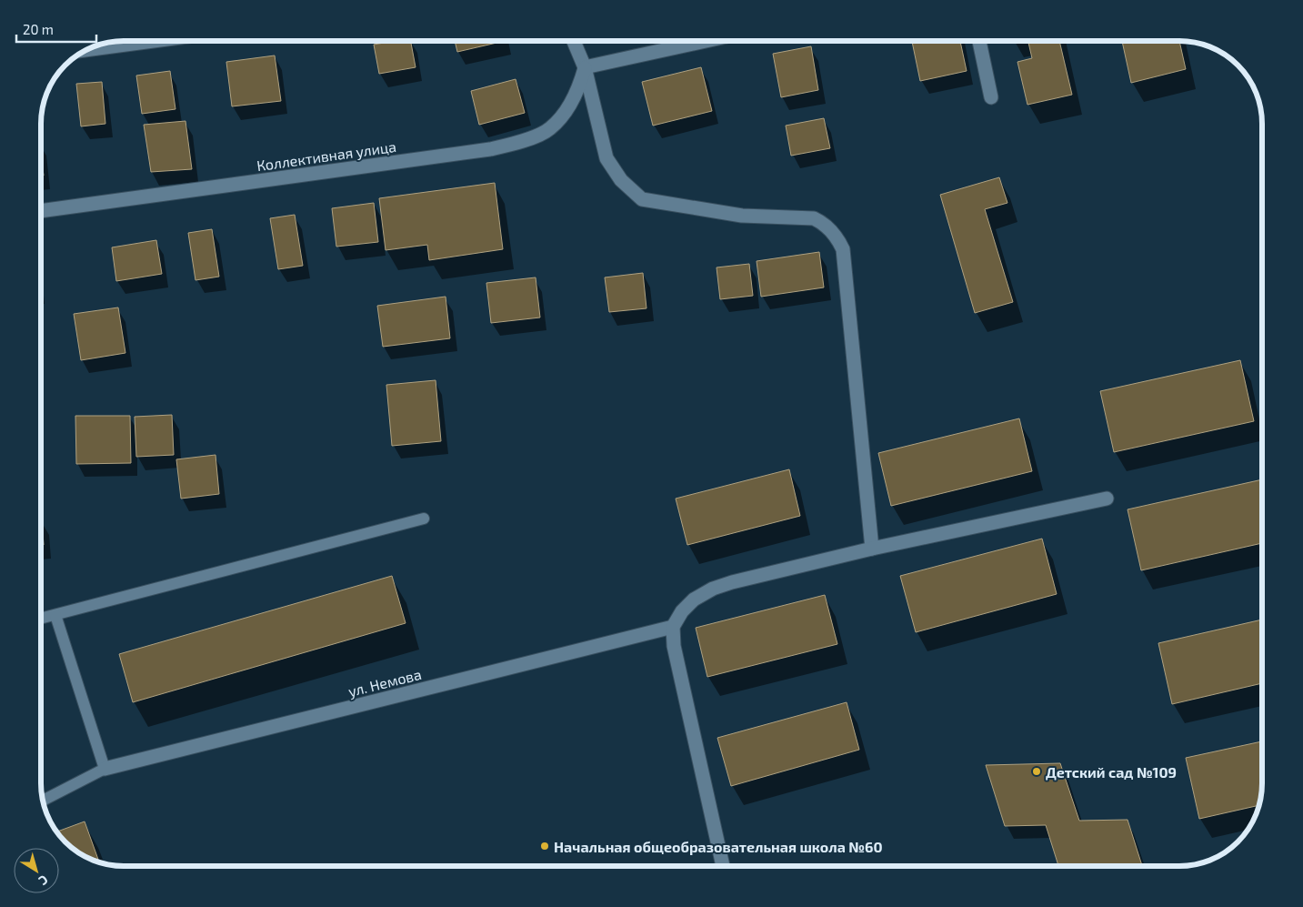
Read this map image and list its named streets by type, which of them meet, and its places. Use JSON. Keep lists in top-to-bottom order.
{
  "streets": {
    "street": ["Коллективная улица", "ул. Немова"]
  },
  "places": ["Детский сад №109", "Начальная общеобразовательная школа №60"],
  "scale_bar": "20 m",
  "north": "bottom right"
}
